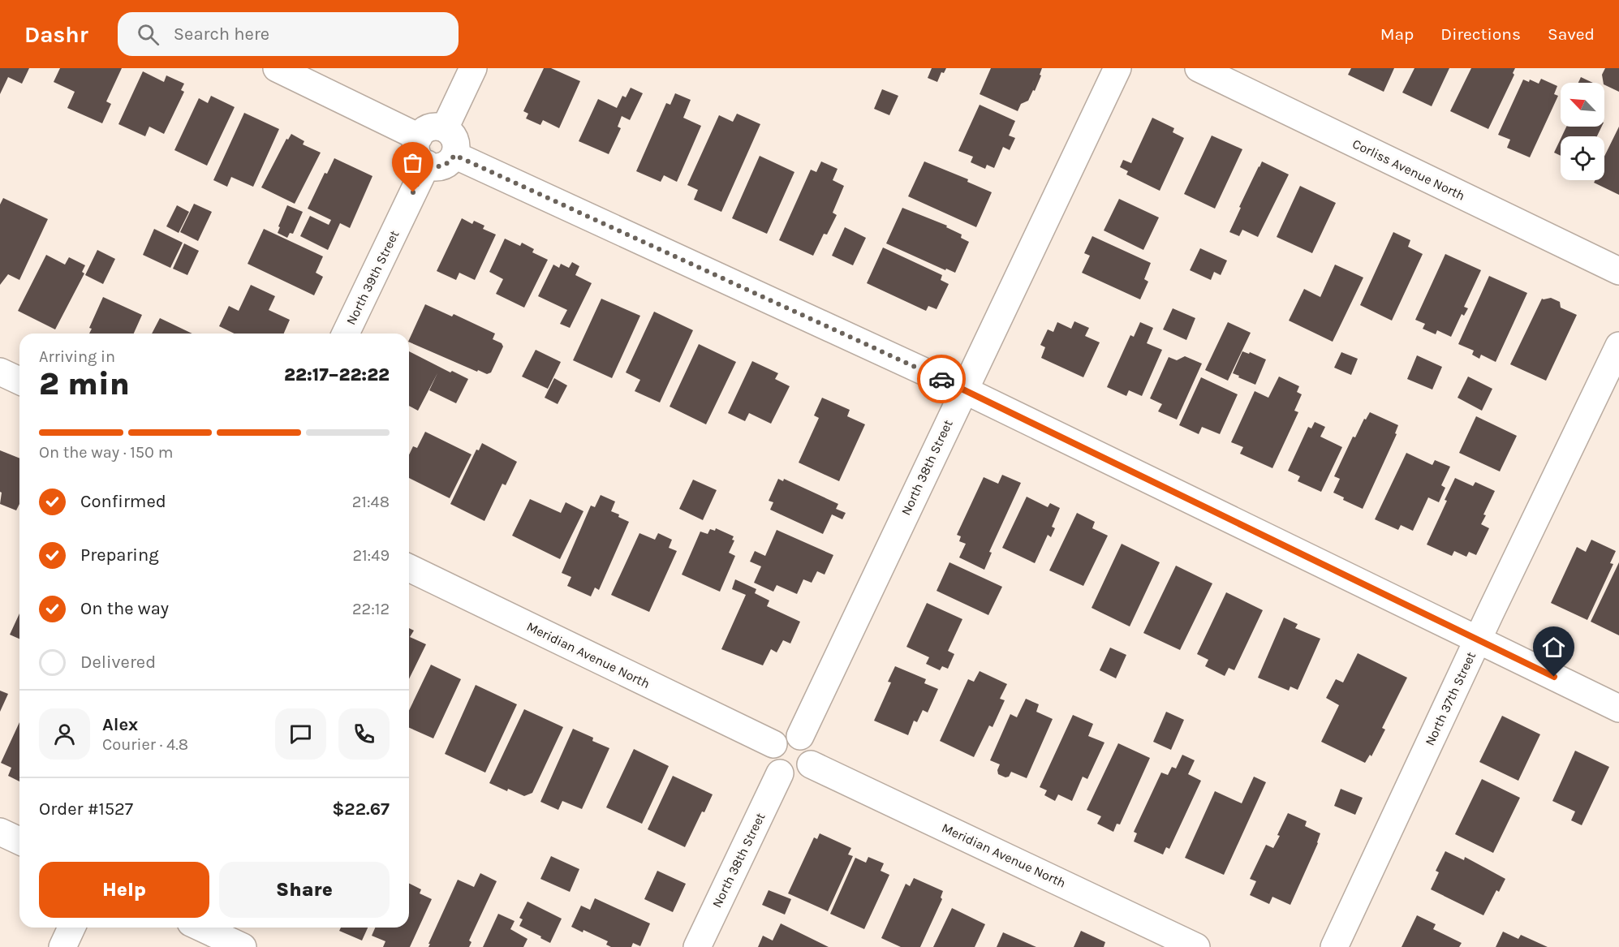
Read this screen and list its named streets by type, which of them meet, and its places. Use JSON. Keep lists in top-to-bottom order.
{
  "streets": {
    "street": [
      "Corliss Avenue North",
      "North 39th Street",
      "North 38th Street",
      "Meridian Avenue North",
      "North 37th Street"
    ]
  },
  "crossings": [
    ["North 38th Street", "Meridian Avenue North"]
  ],
  "north": "top left",
  "page": {
    "header": "Dashr",
    "search": "Search here",
    "nav": ["Map", "Directions", "Saved"],
    "heading": ["2 min", "Arriving in", "22:17–22:22"],
    "panel": [
      "Alex",
      "Courier · 4.8",
      "Order #1527",
      "$22.67"
    ],
    "bar": "On the way · 150 m",
    "list": [
      ["Confirmed", "21:48"],
      ["Preparing", "21:49"],
      ["On the way", "22:12"],
      "Delivered"
    ],
    "buttons": ["Help", "Share"]
  }
}
